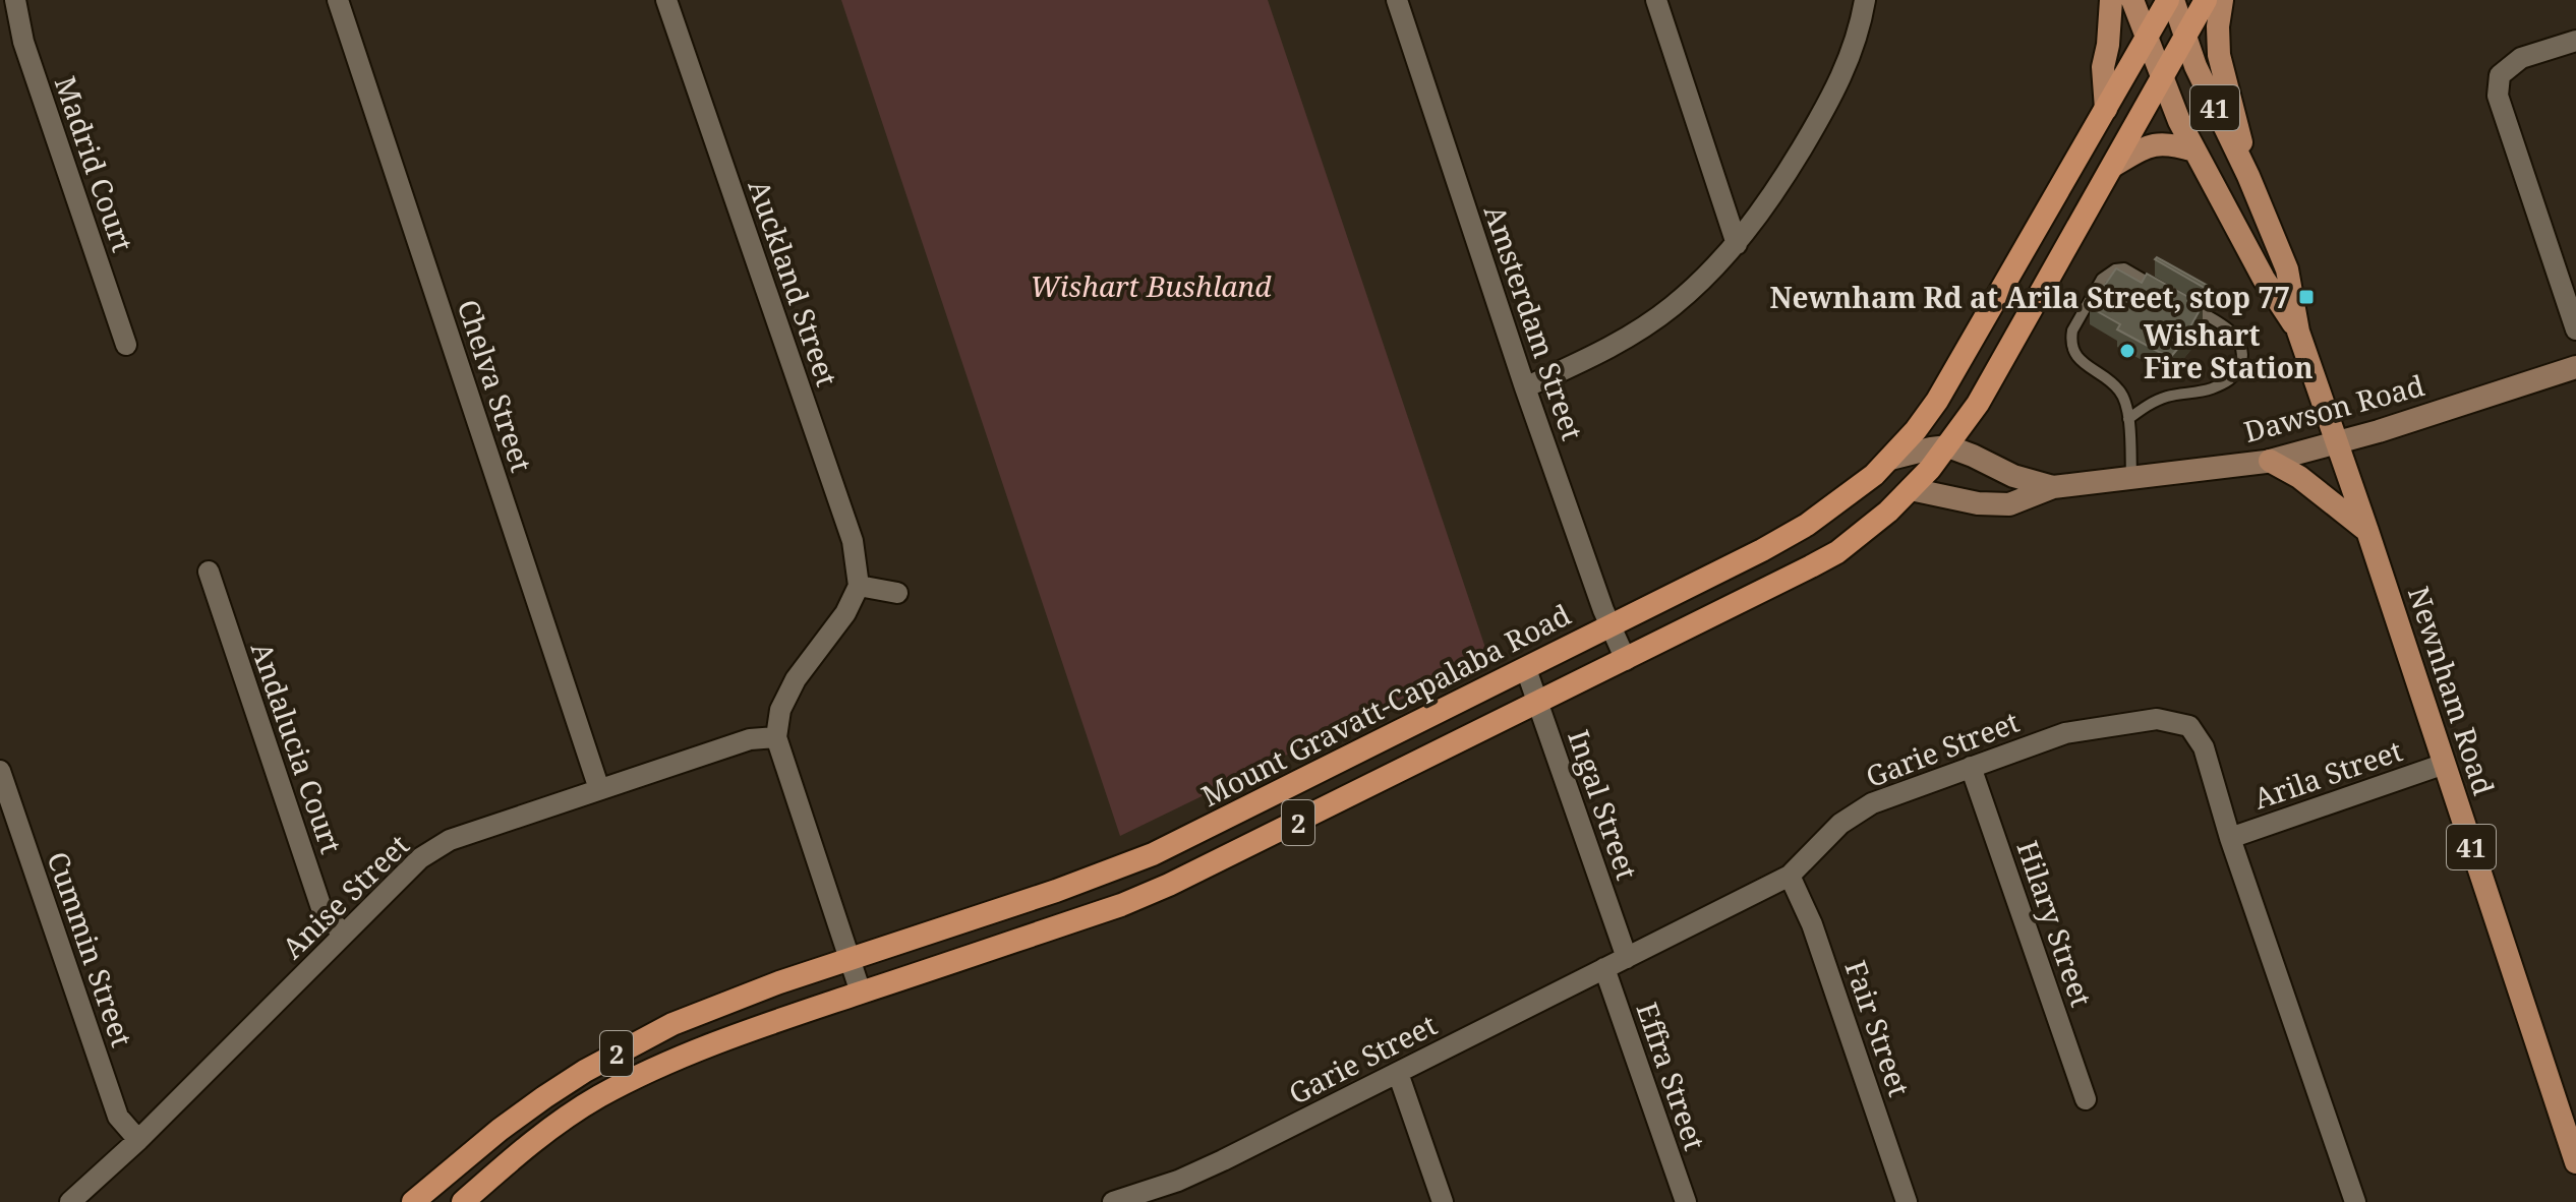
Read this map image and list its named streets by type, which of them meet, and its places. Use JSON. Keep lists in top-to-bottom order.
{
  "streets": {
    "highway": ["Mount Gravatt-Capalaba Road", "2"],
    "main road": ["41", "Dawson Road", "Newnham Road"],
    "street": [
      "Madrid Court",
      "Auckland Street",
      "Amsterdam Street",
      "Chelva Street",
      "Andalucia Court",
      "Garie Street",
      "Arila Street",
      "Ingal Street",
      "Anise Street",
      "Hilary Street",
      "Cummin Street",
      "Fair Street",
      "Effra Street"
    ]
  },
  "crossings": [
    ["Amsterdam Street", "Mount Gravatt-Capalaba Road"],
    ["Amsterdam Street", "2"],
    ["Chelva Street", "Anise Street"],
    ["Dawson Road", "Newnham Road"],
    ["Dawson Road", "2"],
    ["Newnham Road", "Mount Gravatt-Capalaba Road"],
    ["Newnham Road", "Arila Street"],
    ["Newnham Road", "2"],
    ["Mount Gravatt-Capalaba Road", "Ingal Street"],
    ["Andalucia Court", "Anise Street"],
    ["Garie Street", "Arila Street"],
    ["Garie Street", "Ingal Street"],
    ["Garie Street", "Hilary Street"],
    ["Garie Street", "Fair Street"],
    ["Garie Street", "Effra Street"],
    ["Ingal Street", "2"],
    ["Anise Street", "Cummin Street"]
  ],
  "parks": ["Wishart Bushland"],
  "places": {
    "transit": ["Newnham Rd at Arila Street, stop 77"],
    "other": ["Wishart Fire Station"]
  }
}
